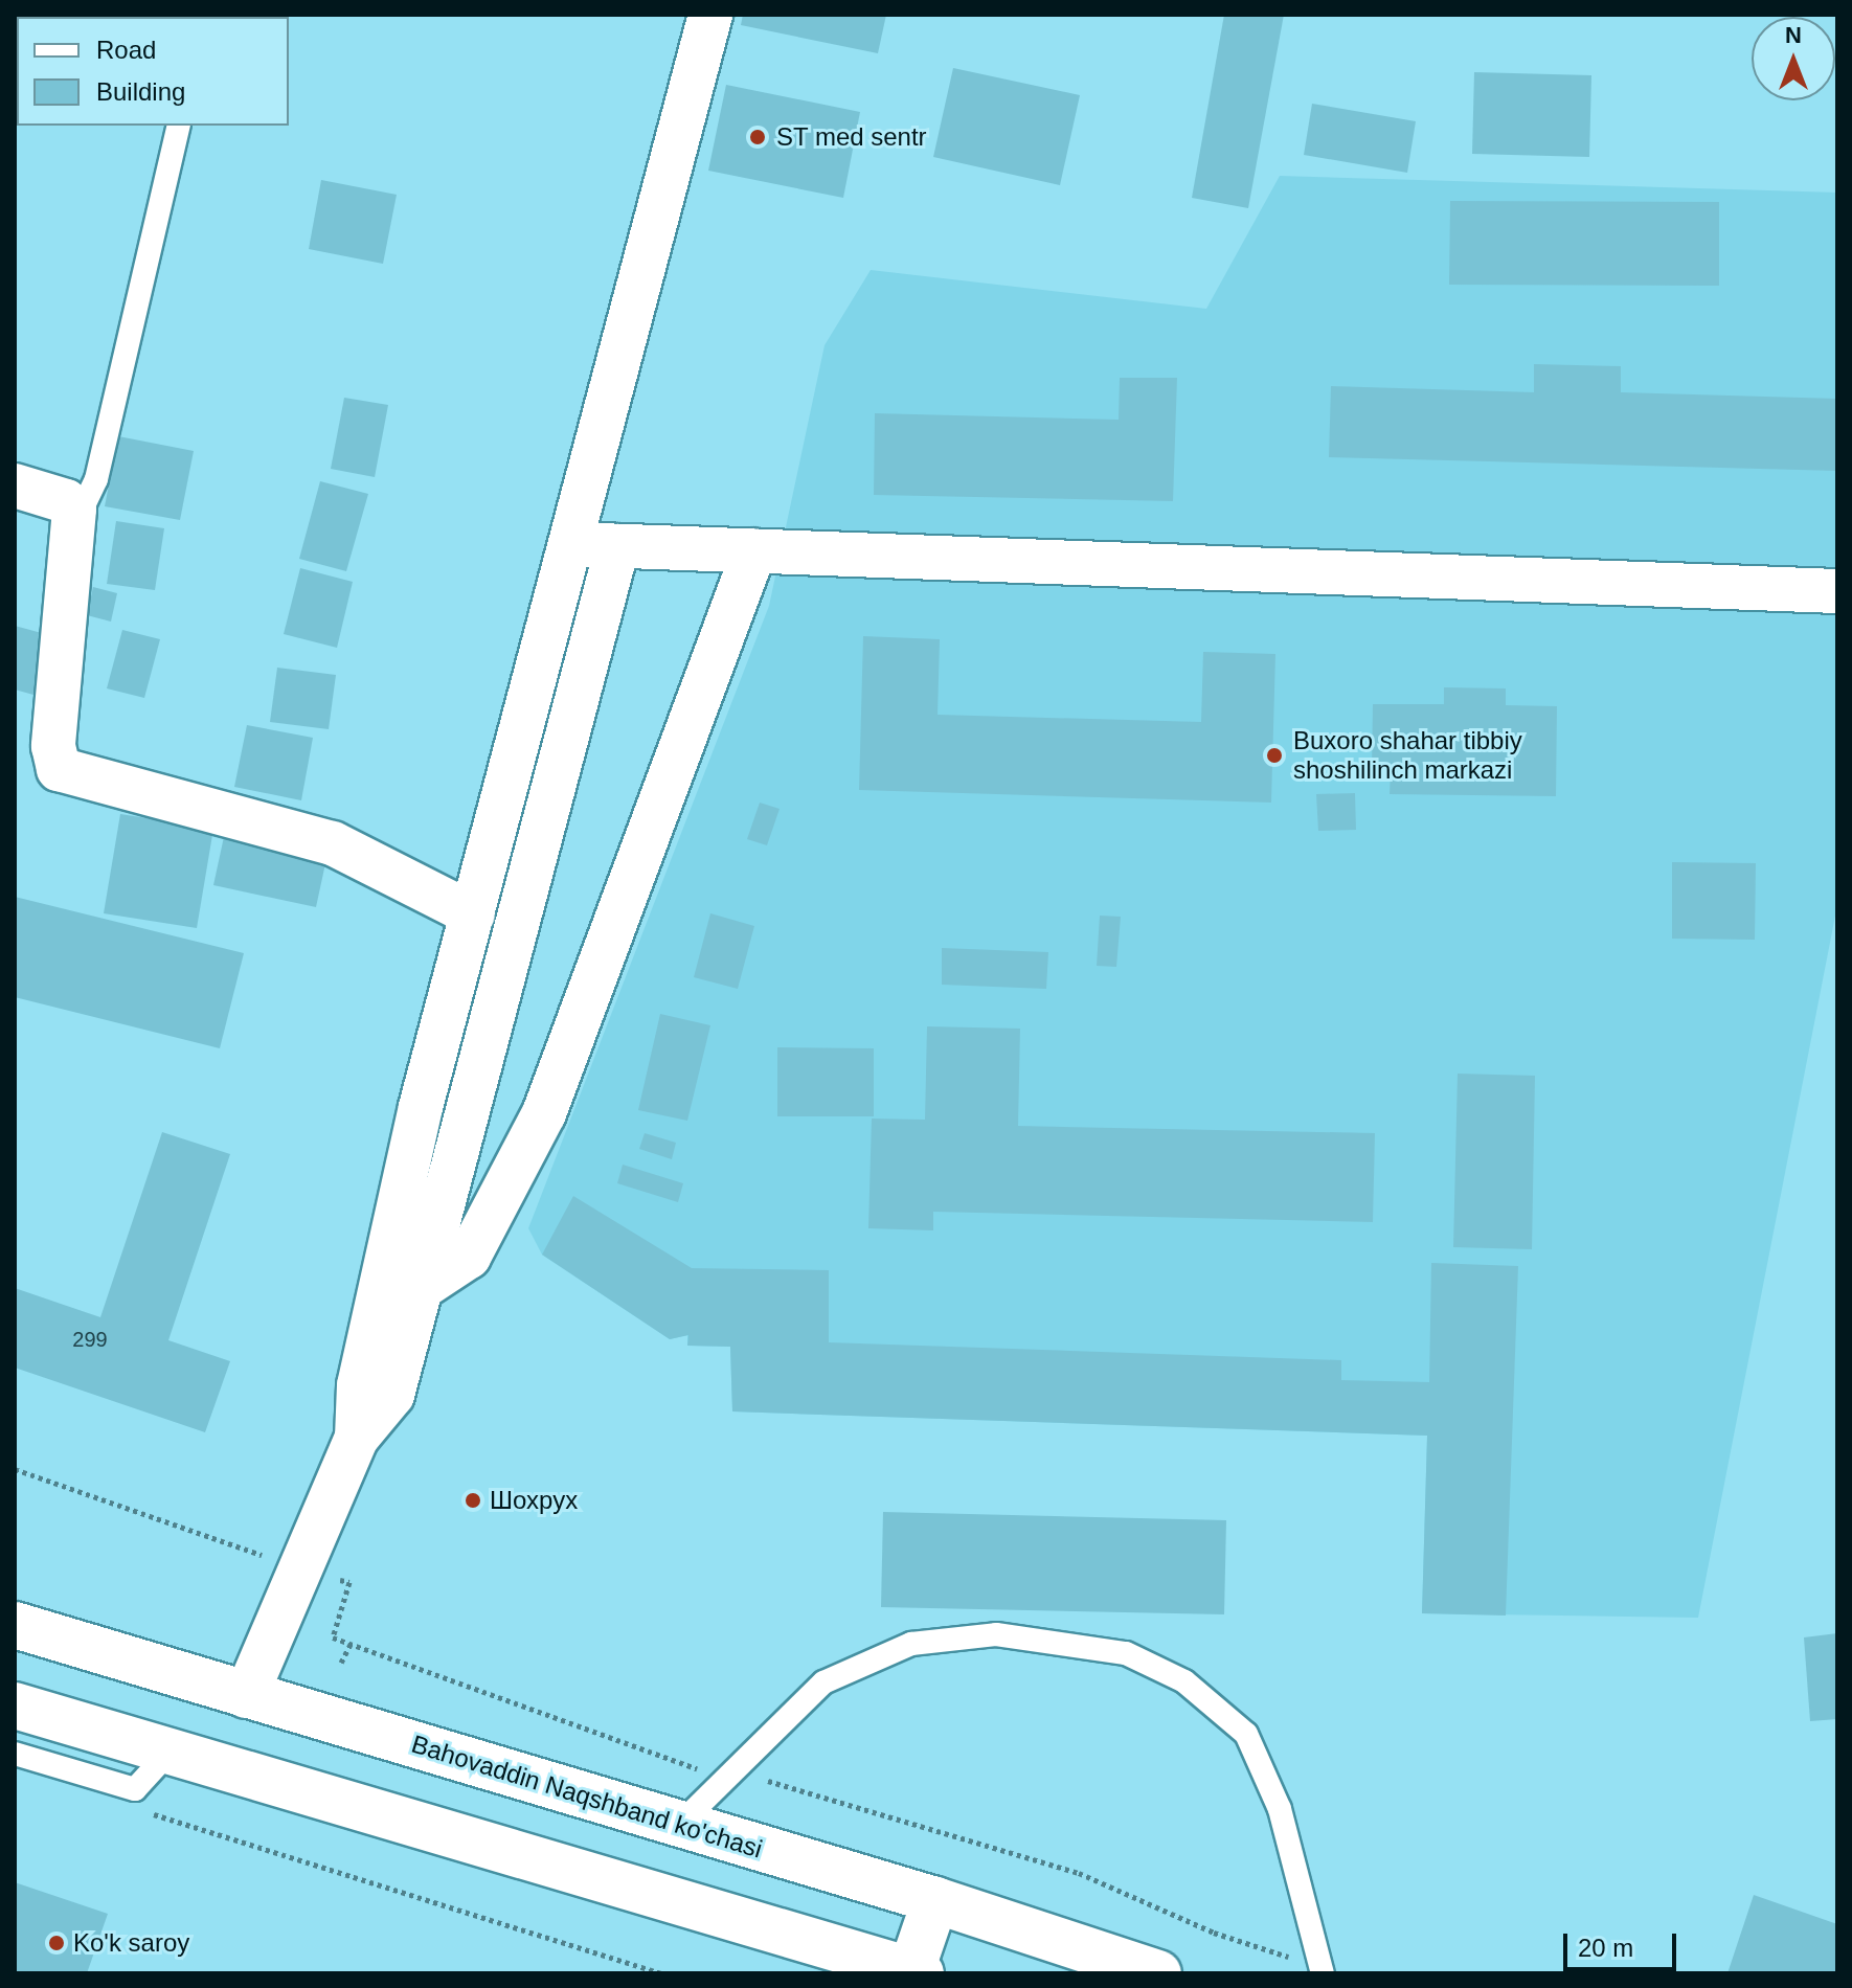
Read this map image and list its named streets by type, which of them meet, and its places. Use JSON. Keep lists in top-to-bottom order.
{
  "streets": {
    "main road": ["Bahovaddin Naqshband ko'chasi"]
  },
  "places": [
    "ST med sentr",
    "Buxoro shahar tibbiy shoshilinch markazi",
    "Шохрух",
    "Ko'k saroy"
  ],
  "house_numbers": ["299"],
  "legend": ["Road", "Building"],
  "scale_bar": "20 m",
  "north": "top"
}
